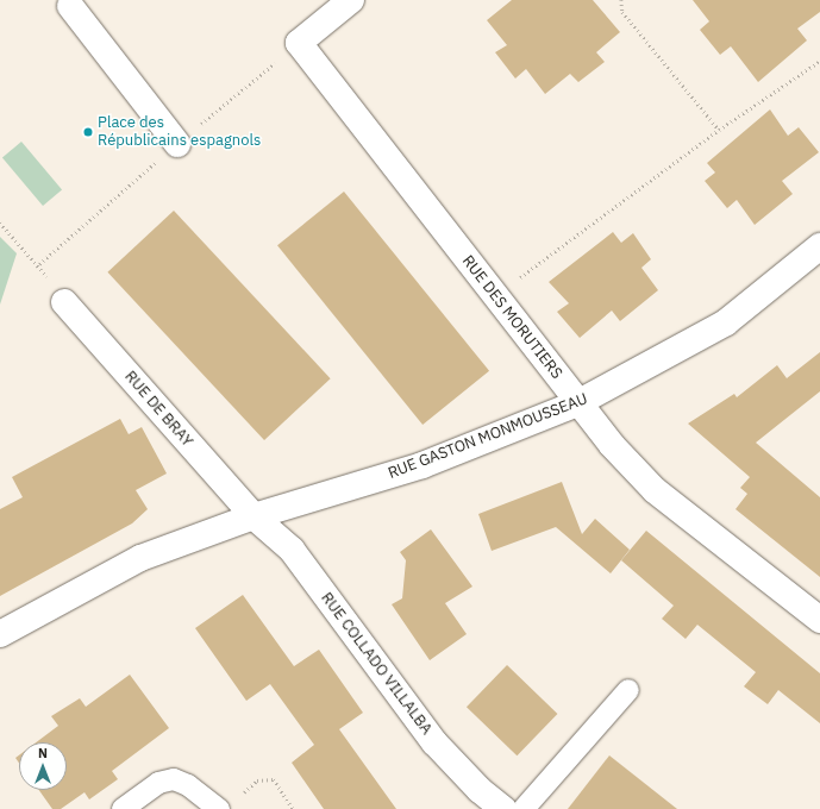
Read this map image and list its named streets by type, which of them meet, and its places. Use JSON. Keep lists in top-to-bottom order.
{
  "streets": {
    "street": [
      "RUE DES MORUTIERS",
      "RUE DE BRAY",
      "RUE GASTON MONMOUSSEAU",
      "RUE COLLADO VILLALBA"
    ]
  },
  "crossings": [
    ["RUE DES MORUTIERS", "RUE GASTON MONMOUSSEAU"],
    ["RUE DE BRAY", "RUE GASTON MONMOUSSEAU"],
    ["RUE DE BRAY", "RUE COLLADO VILLALBA"],
    ["RUE GASTON MONMOUSSEAU", "RUE COLLADO VILLALBA"]
  ],
  "places": ["Place des Républicains espagnols"],
  "north": "top"
}
